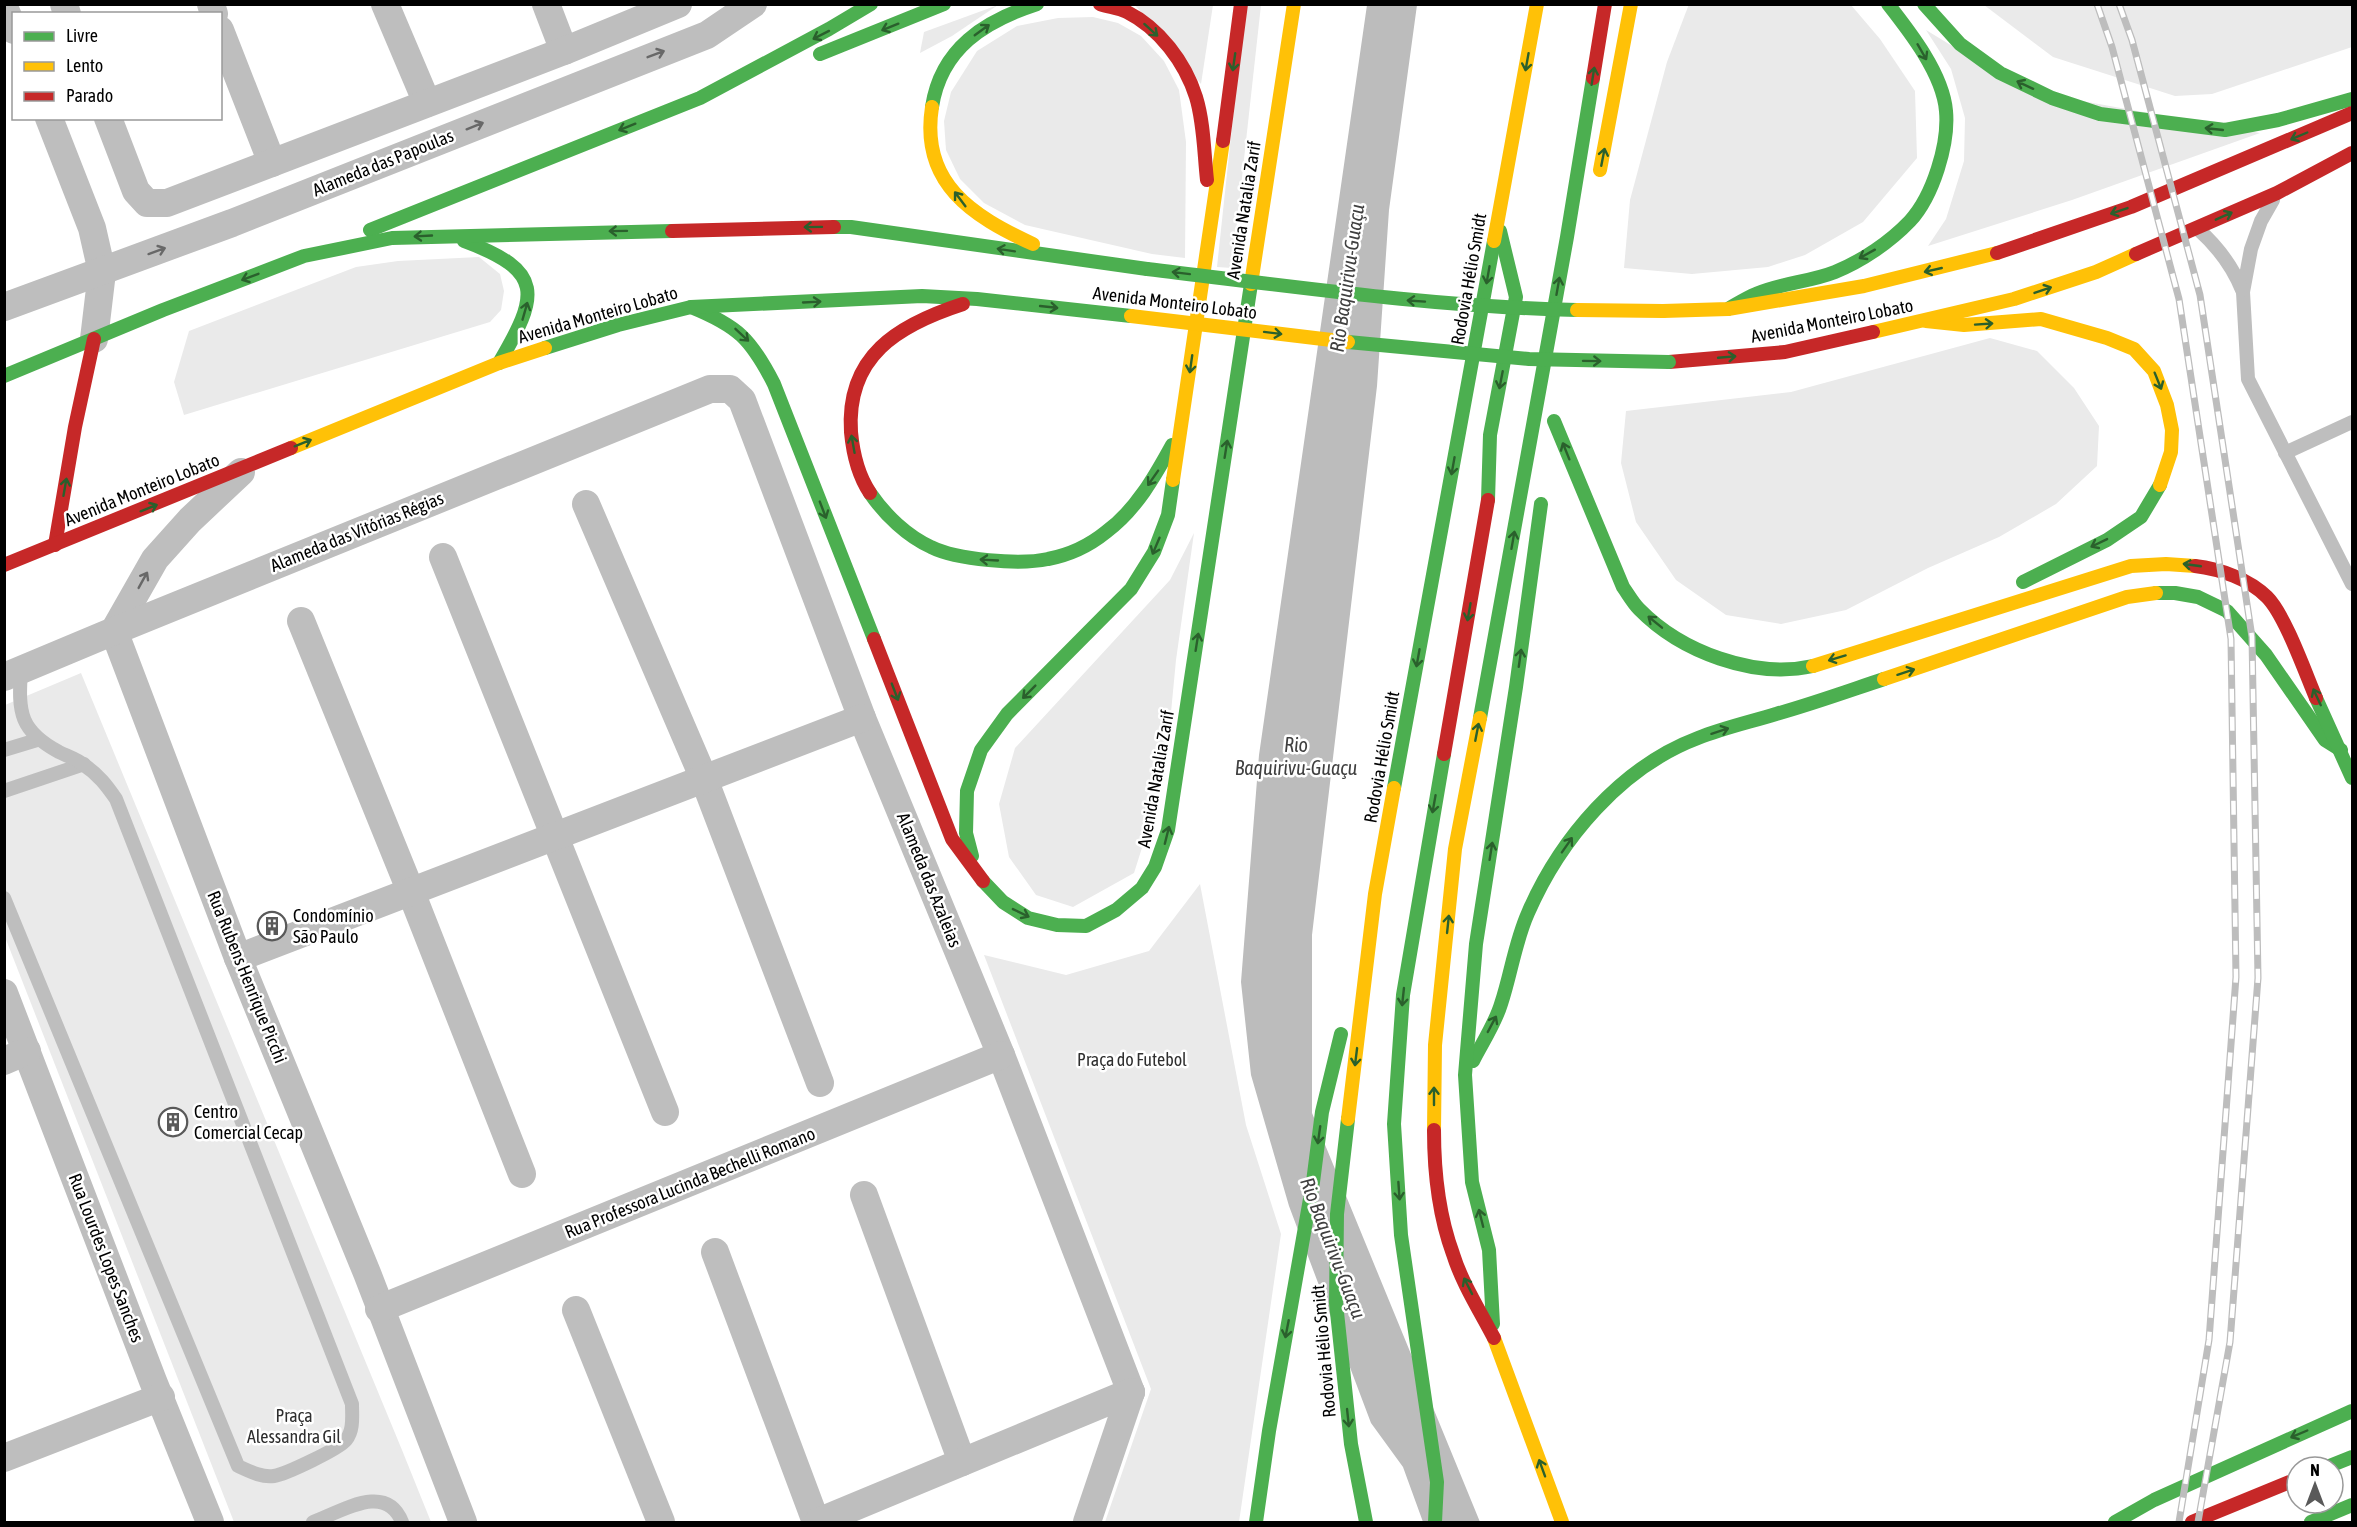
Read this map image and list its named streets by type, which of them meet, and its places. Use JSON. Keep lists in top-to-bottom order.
{
  "streets": {
    "main road": ["Avenida Natalia Zarif", "Rodovia Hélio Smidt", "Avenida Monteiro Lobato"],
    "street": [
      "Alameda das Papoulas",
      "Alameda das Vitórias Régias",
      "Alameda das Azaleias",
      "Rua Rubens Henrique Picchi",
      "Rua Professora Lucinda Bechelli Romano",
      "Rua Lourdes Lopes Sanches"
    ]
  },
  "crossings": [
    ["Alameda das Vitórias Régias", "Alameda das Azaleias"],
    ["Alameda das Vitórias Régias", "Rua Rubens Henrique Picchi"],
    ["Alameda das Azaleias", "Rua Professora Lucinda Bechelli Romano"],
    ["Rua Rubens Henrique Picchi", "Rua Professora Lucinda Bechelli Romano"]
  ],
  "water": ["Rio Baquirivu-Guaçu"],
  "parks": ["Praça do Futebol", "Praça Alessandra Gil"],
  "places": {
    "building": ["Condomínio São Paulo", "Centro Comercial Cecap"]
  },
  "legend": ["Livre", "Lento", "Parado"],
  "north": "top"
}
